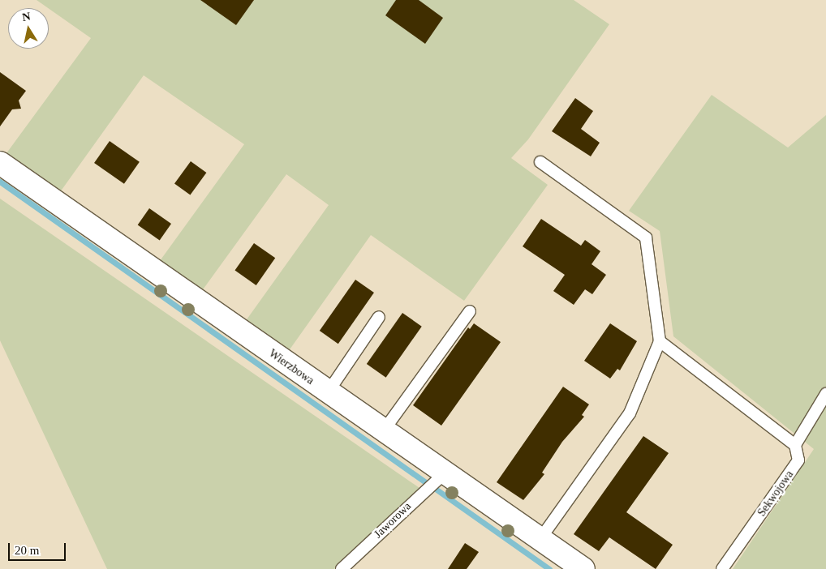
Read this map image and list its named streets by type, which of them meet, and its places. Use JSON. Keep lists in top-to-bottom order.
{
  "streets": {
    "street": ["Wierzbowa"],
    "lane": ["Sekwojowa", "Jaworowa"]
  },
  "crossings": [
    ["Wierzbowa", "Jaworowa"]
  ],
  "scale_bar": "20 m",
  "north": "top"
}
